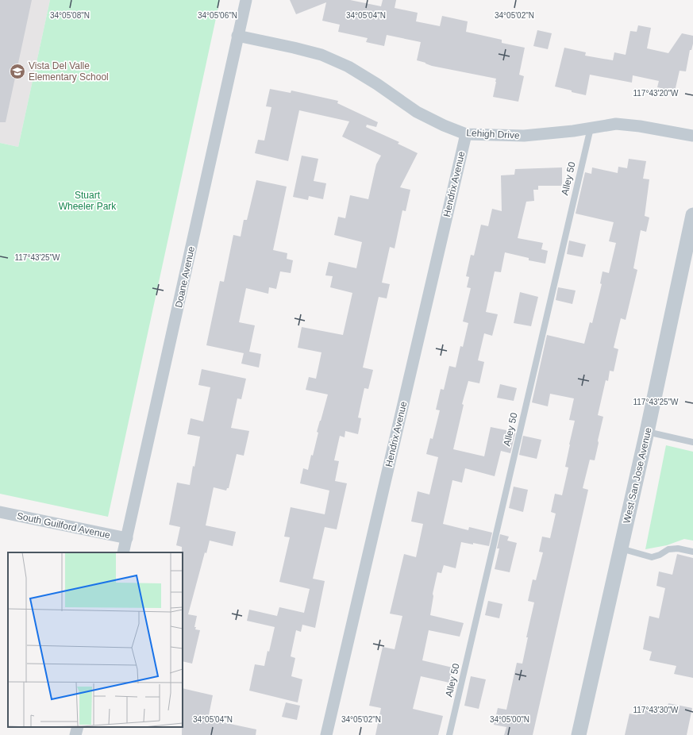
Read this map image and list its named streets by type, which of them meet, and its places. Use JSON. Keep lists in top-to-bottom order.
{
  "streets": {
    "street": [
      "Lehigh Drive",
      "Hendrix Avenue",
      "Doane Avenue",
      "West San Jose Avenue",
      "South Guilford Avenue"
    ],
    "lane": ["Alley 50"]
  },
  "crossings": [
    ["Lehigh Drive", "Alley 50"],
    ["Lehigh Drive", "Hendrix Avenue"],
    ["Lehigh Drive", "Doane Avenue"],
    ["Doane Avenue", "South Guilford Avenue"]
  ],
  "parks": ["Stuart Wheeler Park"],
  "places": {
    "school or university": ["Vista Del Valle Elementary School"]
  },
  "coordinates": [
    "34°05'08\"N",
    "34°05'06\"N",
    "34°05'04\"N",
    "34°05'02\"N",
    "117°43'20\"W",
    "117°43'25\"W",
    "117°43'30\"W",
    "34°05'00\"N"
  ]
}
